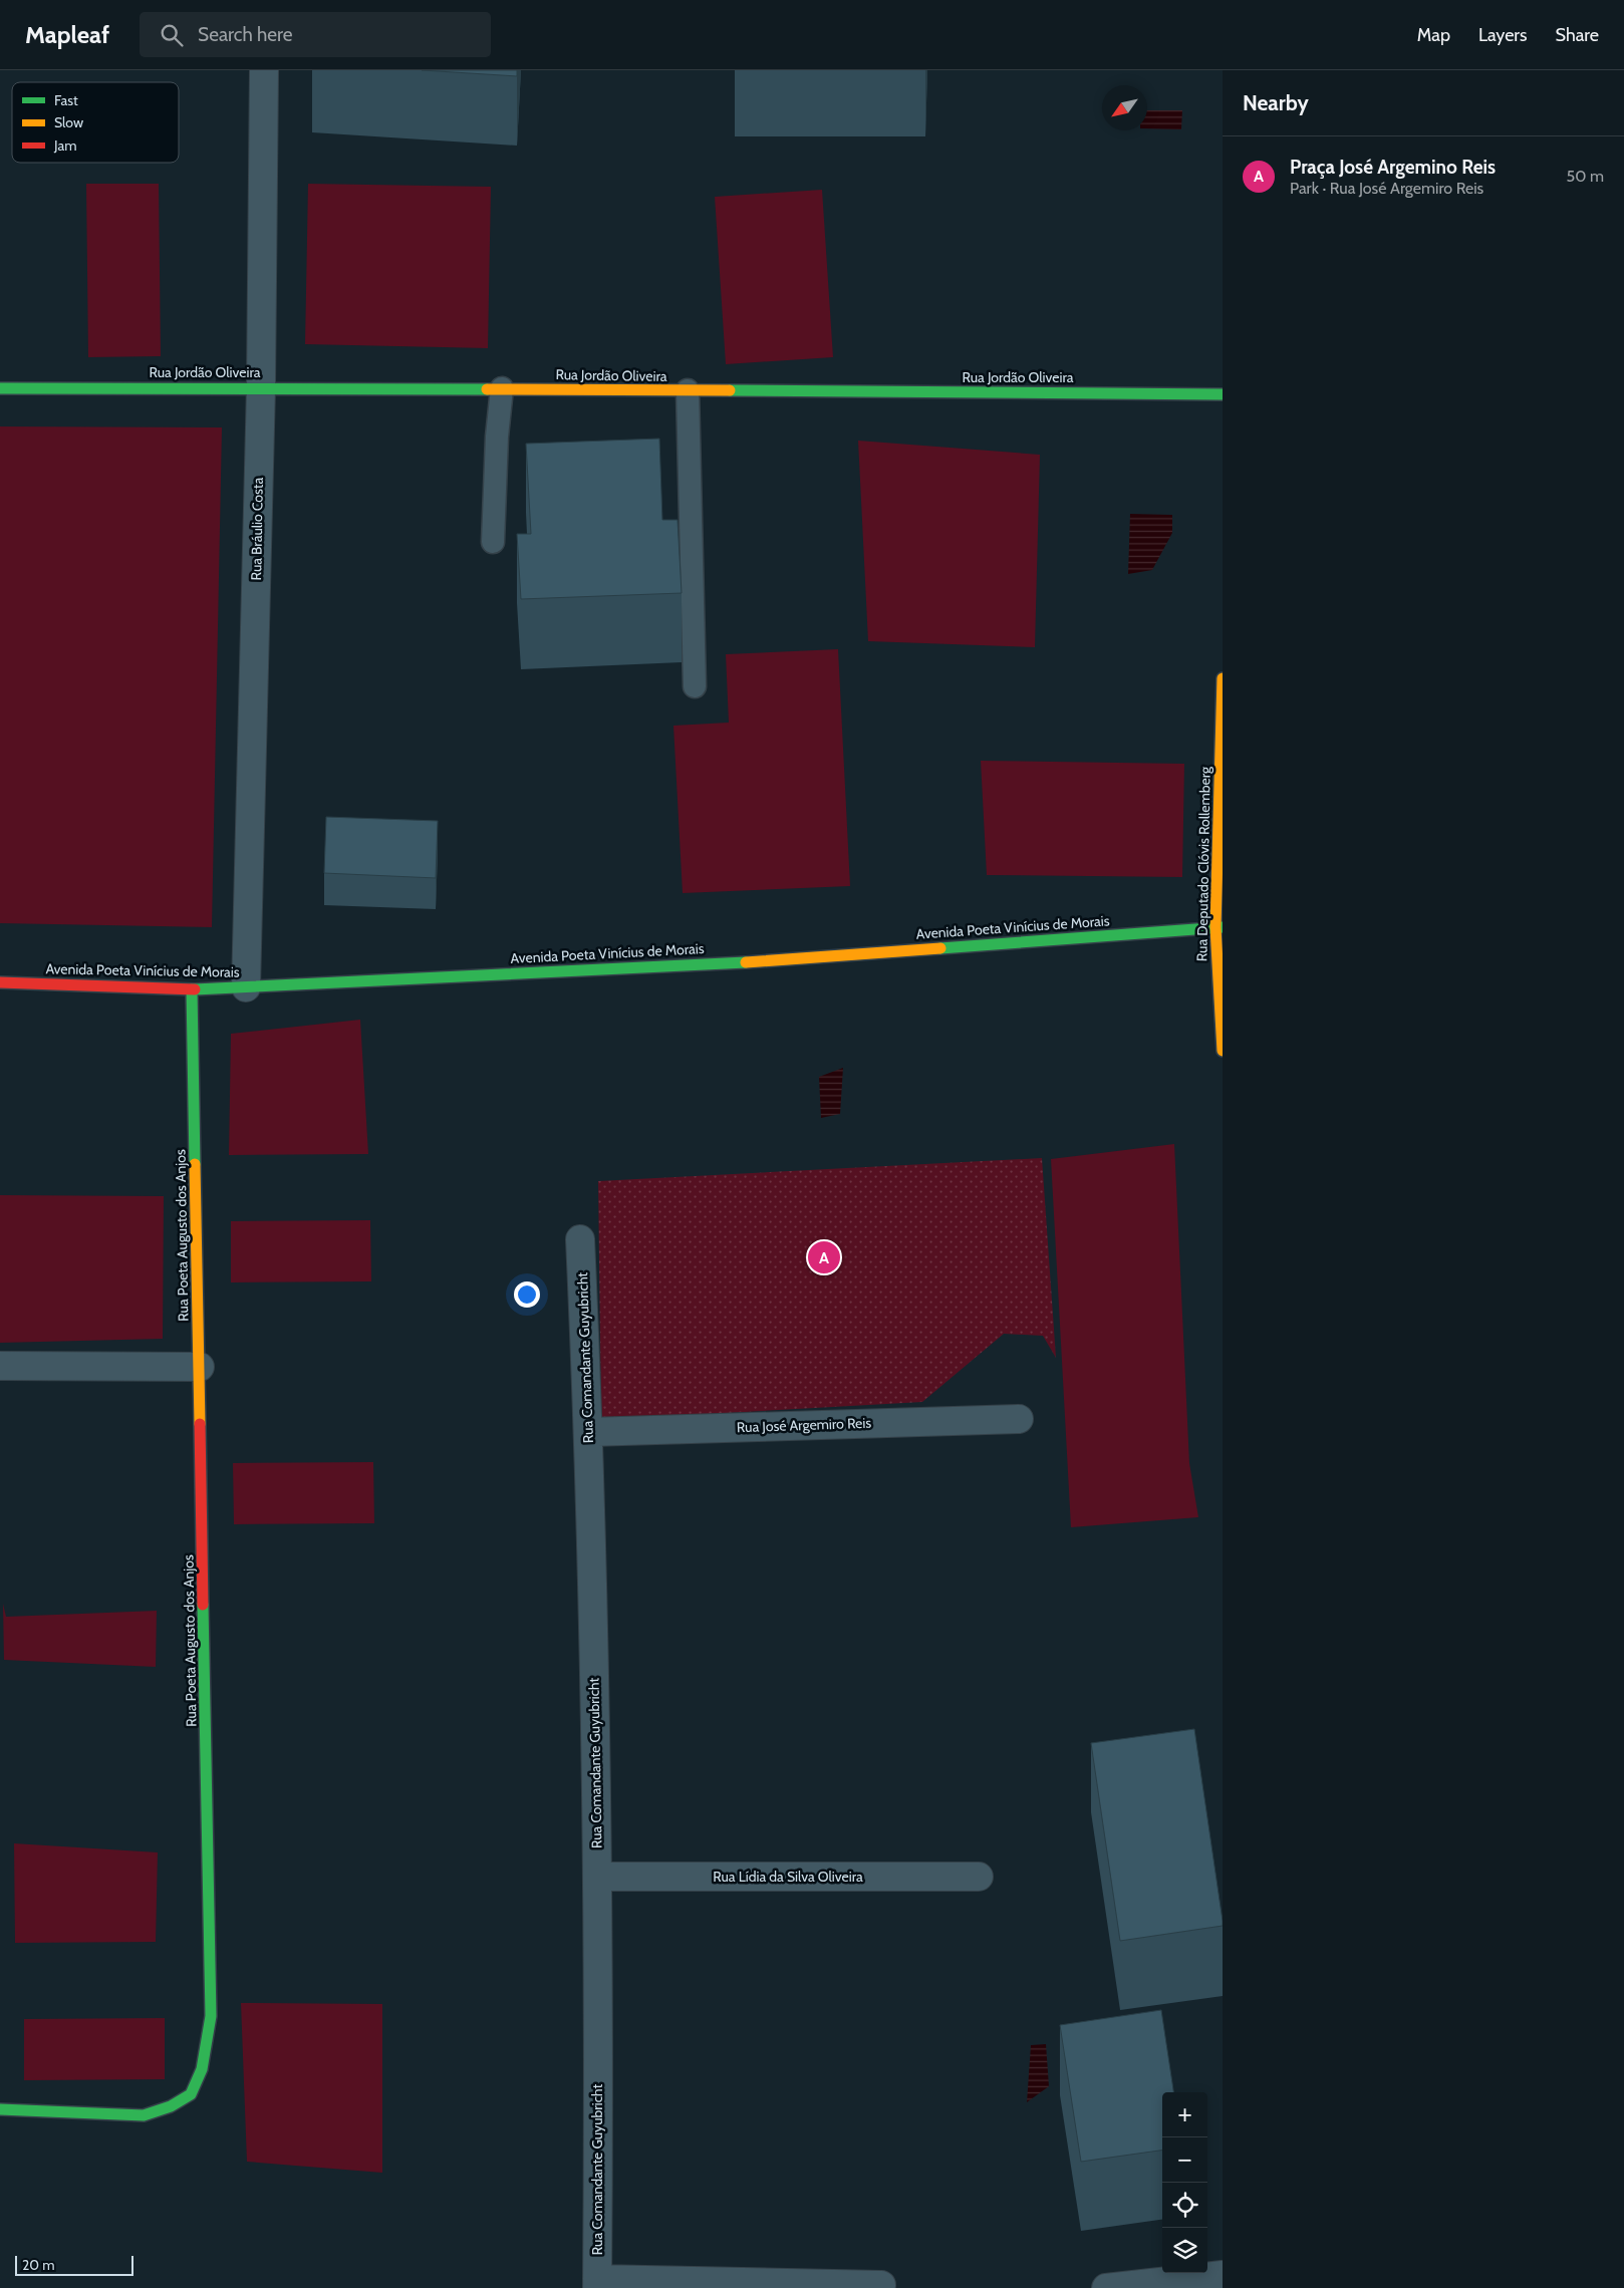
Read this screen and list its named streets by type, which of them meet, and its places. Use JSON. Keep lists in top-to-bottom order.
{
  "streets": {
    "street": [
      "Rua Jordão Oliveira",
      "Rua Bráulio Costa",
      "Rua Deputado Clóvis Rollemberg",
      "Avenida Poeta Vinícius de Morais",
      "Rua Poeta Augusto dos Anjos",
      "Rua Comandante Guyubricht",
      "Rua José Argemiro Reis",
      "Rua Lídia da Silva Oliveira"
    ]
  },
  "crossings": [
    ["Rua Jordão Oliveira", "Rua Bráulio Costa"],
    ["Rua Bráulio Costa", "Avenida Poeta Vinícius de Morais"],
    ["Rua Deputado Clóvis Rollemberg", "Avenida Poeta Vinícius de Morais"],
    ["Avenida Poeta Vinícius de Morais", "Rua Poeta Augusto dos Anjos"],
    ["Rua Comandante Guyubricht", "Rua José Argemiro Reis"],
    ["Rua Comandante Guyubricht", "Rua Lídia da Silva Oliveira"]
  ],
  "legend": ["Fast", "Slow", "Jam"],
  "scale_bar": "20 m",
  "north": "bottom left",
  "page": {
    "header": "Mapleaf",
    "search": "Search here",
    "nav": ["Map", "Layers", "Share"],
    "heading": "Nearby",
    "list": [
      {
        "mark": "A",
        "name": "Praça José Argemino Reis",
        "note": "Park · Rua José Argemiro Reis",
        "value": "50 m"
      }
    ],
    "pins": "A",
    "map_buttons": ["+", "−"],
    "scale": "20 m"
  }
}
